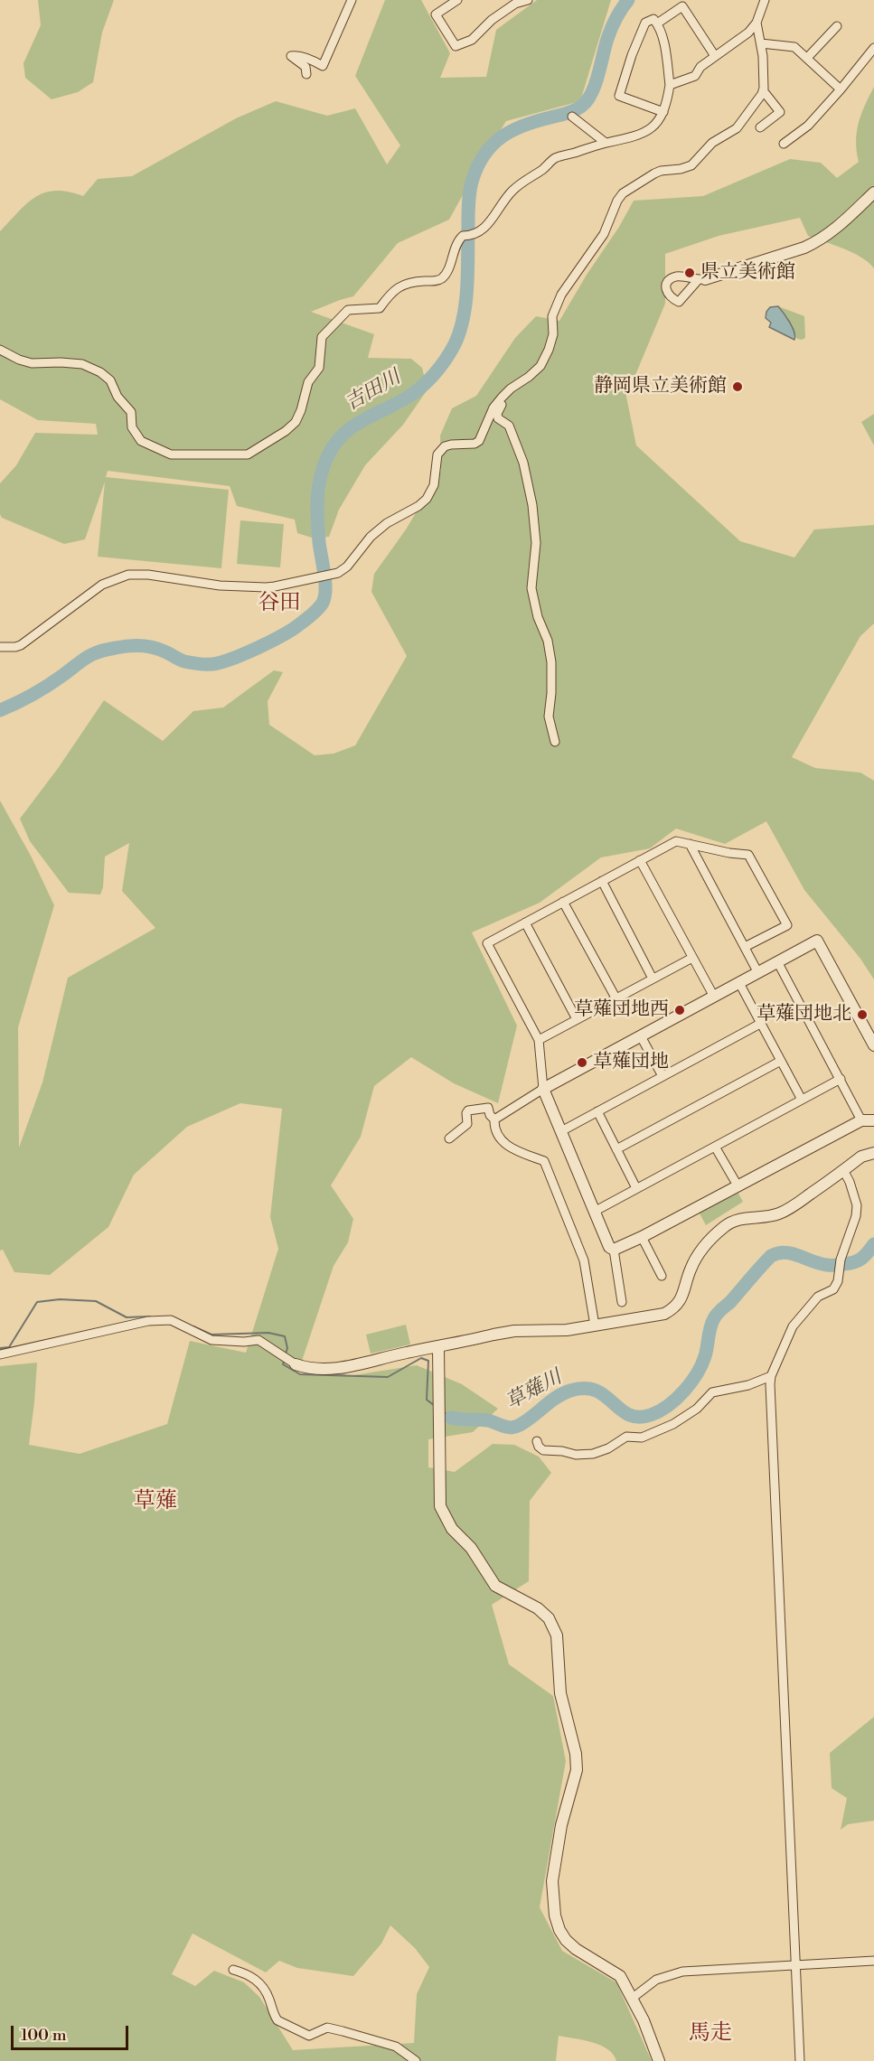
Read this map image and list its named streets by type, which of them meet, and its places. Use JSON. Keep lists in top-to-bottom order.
{
  "districts": ["谷田", "草薙", "馬走"],
  "water": ["吉田川", "草薙川"],
  "places": [
    "県立美術館",
    "静岡県立美術館",
    "草薙団地西",
    "草薙団地北",
    "草薙団地"
  ],
  "scale_bar": "100 m"
}
